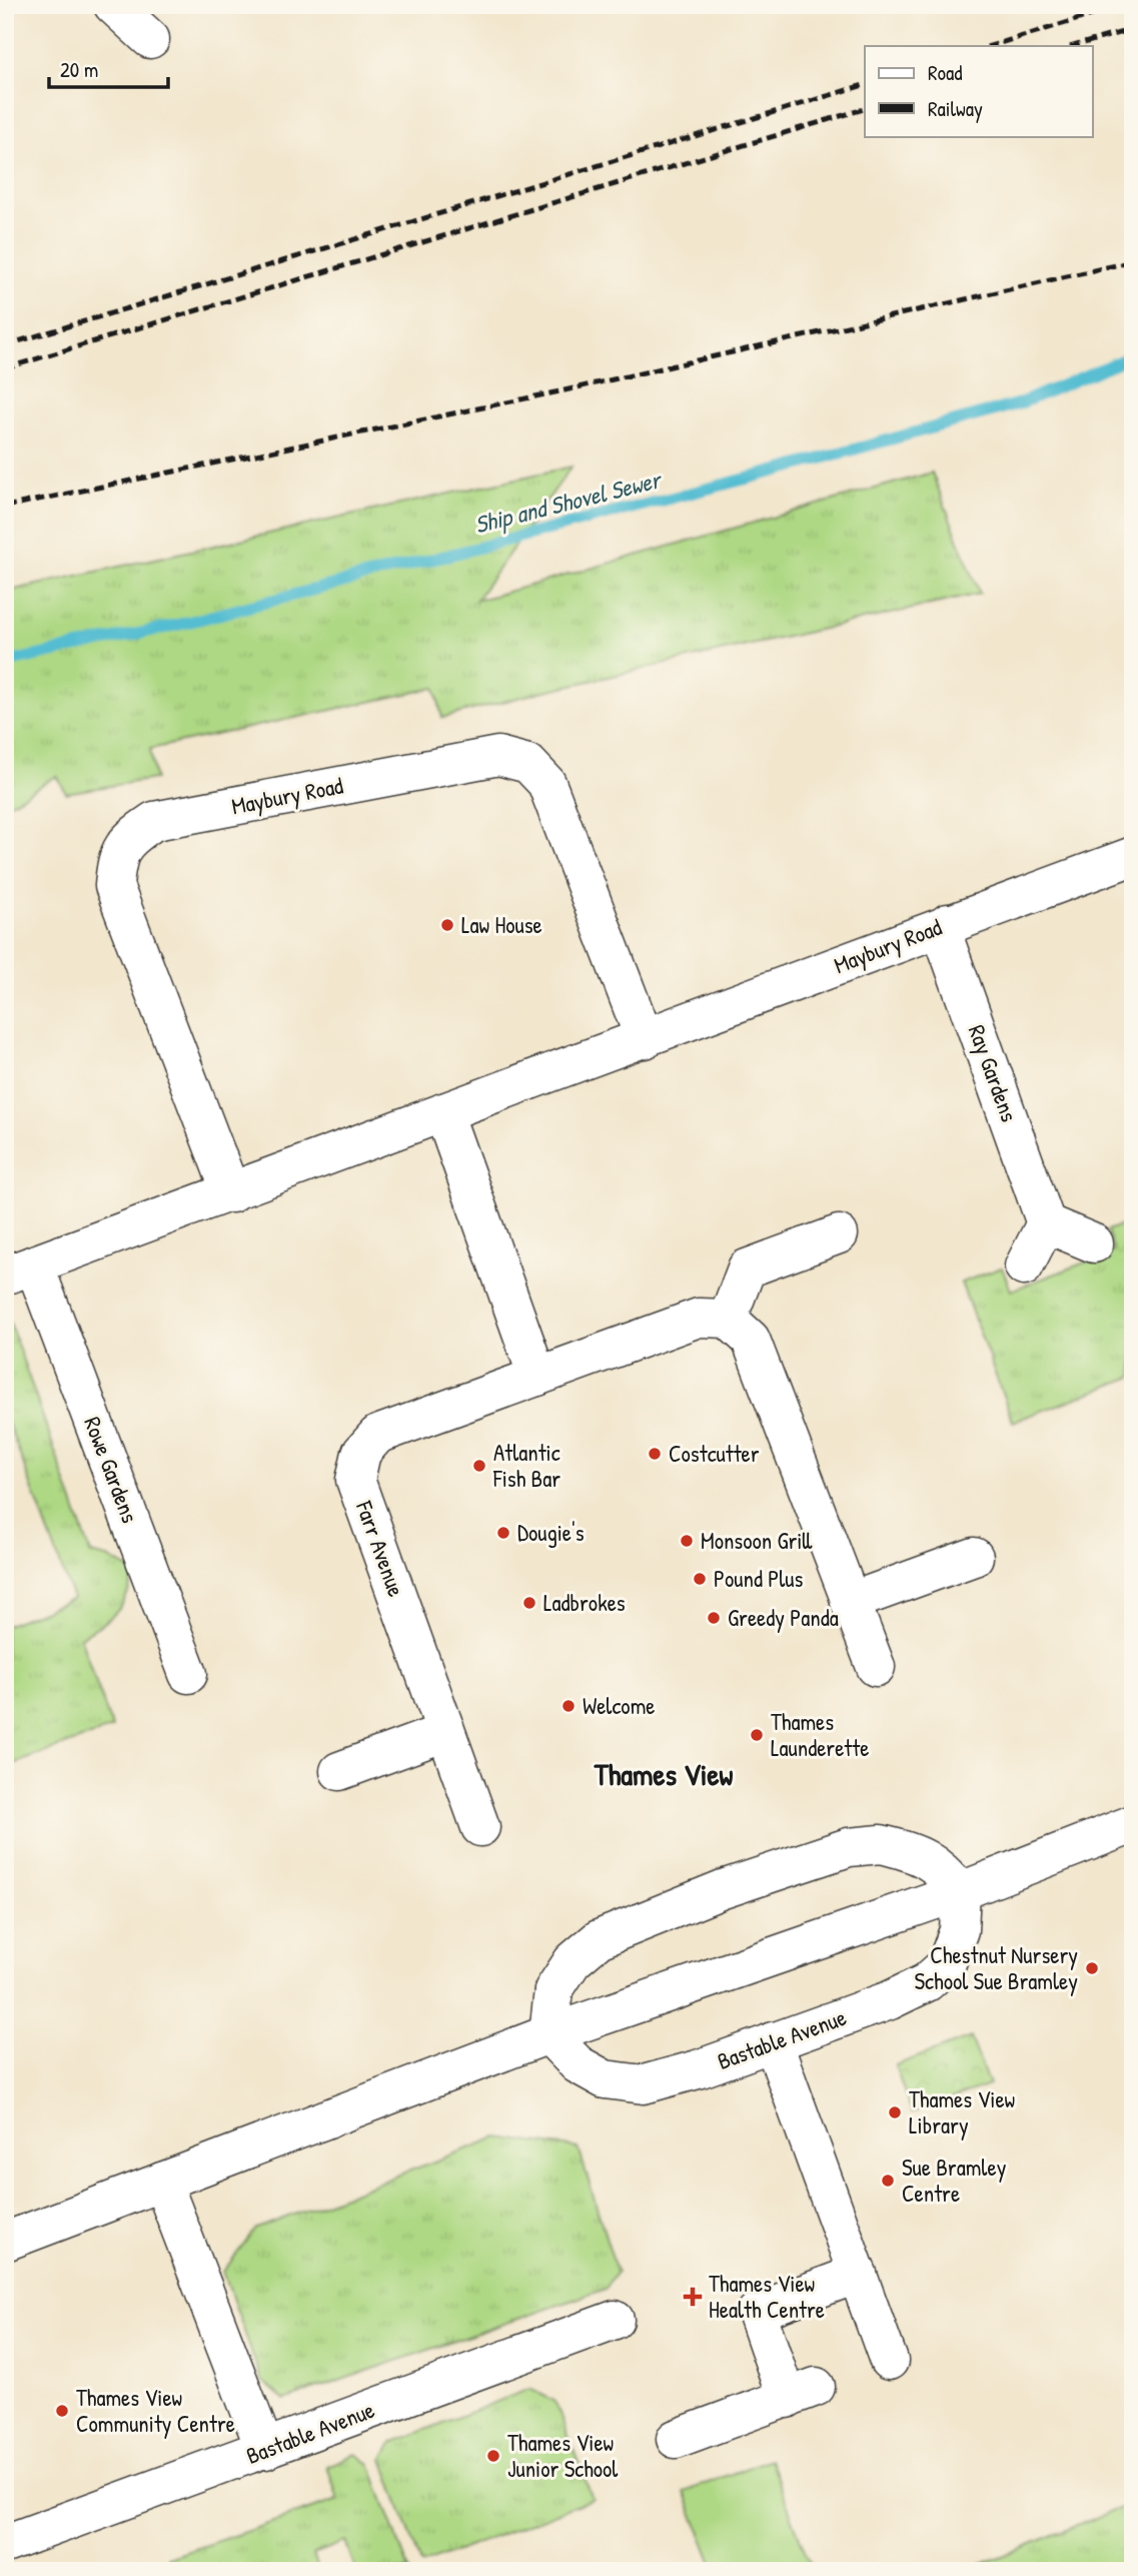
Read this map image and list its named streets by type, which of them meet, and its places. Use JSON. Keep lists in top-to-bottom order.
{
  "streets": {
    "street": [
      "Maybury Road",
      "Ray Gardens",
      "Rowe Gardens",
      "Farr Avenue",
      "Bastable Avenue"
    ]
  },
  "crossings": [
    ["Maybury Road", "Ray Gardens"],
    ["Maybury Road", "Rowe Gardens"]
  ],
  "districts": ["Thames View"],
  "water": ["Ship and Shovel Sewer"],
  "places": {
    "other": [
      "Law House",
      "Costcutter",
      "Atlantic Fish Bar",
      "Dougie's",
      "Monsoon Grill",
      "Pound Plus",
      "Ladbrokes",
      "Greedy Panda",
      "Welcome",
      "Thames Launderette",
      "Chestnut Nursery School Sue Bramley",
      "Thames View Library",
      "Sue Bramley Centre",
      "Thames View Community Centre",
      "Thames View Junior School"
    ],
    "health": ["Thames View Health Centre"]
  },
  "legend": ["Road", "Railway"],
  "scale_bar": "20 m"
}
